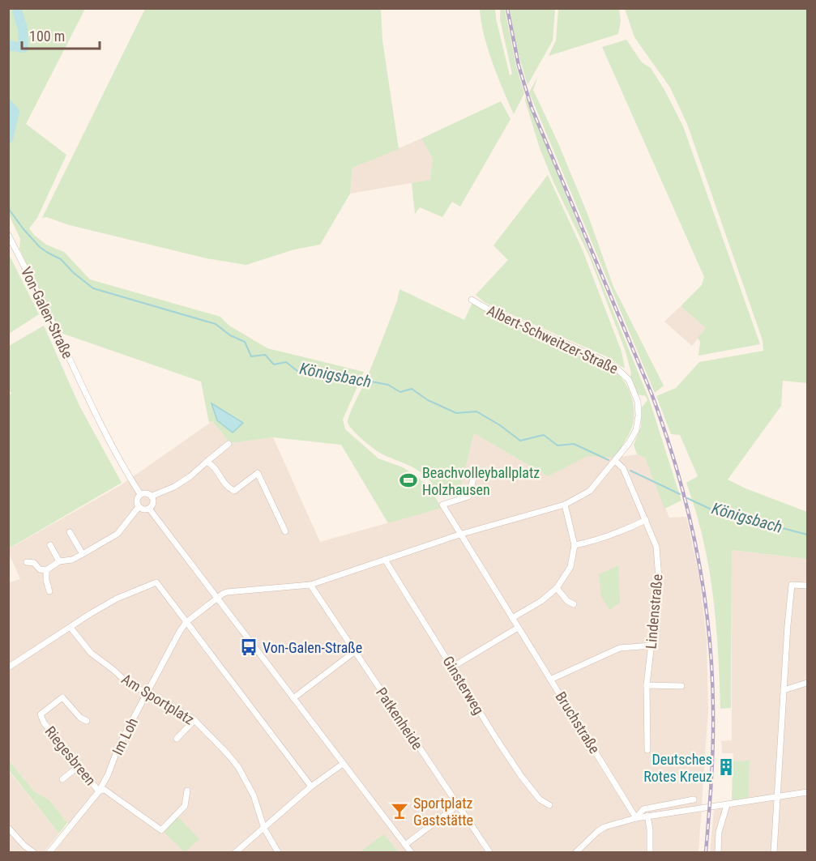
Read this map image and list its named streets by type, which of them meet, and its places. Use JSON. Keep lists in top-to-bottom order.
{
  "streets": {
    "street": [
      "Von-Galen-Straße",
      "Albert-Schweitzer-Straße",
      "Lindenstraße",
      "Ginsterweg",
      "Am Sportplatz",
      "Patkenheide",
      "Bruchstraße",
      "Im Loh",
      "Riegesbreen"
    ]
  },
  "crossings": [
    ["Albert-Schweitzer-Straße", "Lindenstraße"],
    ["Albert-Schweitzer-Straße", "Ginsterweg"],
    ["Albert-Schweitzer-Straße", "Patkenheide"],
    ["Albert-Schweitzer-Straße", "Bruchstraße"],
    ["Albert-Schweitzer-Straße", "Im Loh"],
    ["Am Sportplatz", "Im Loh"],
    ["Im Loh", "Riegesbreen"]
  ],
  "water": ["Königsbach"],
  "places": {
    "sports": ["Beachvolleyballplatz Holzhausen"],
    "bus stop": ["Von-Galen-Straße"],
    "building": ["Deutsches Rotes Kreuz"],
    "bar": ["Sportplatz Gaststätte"]
  },
  "scale_bar": "100 m"
}
